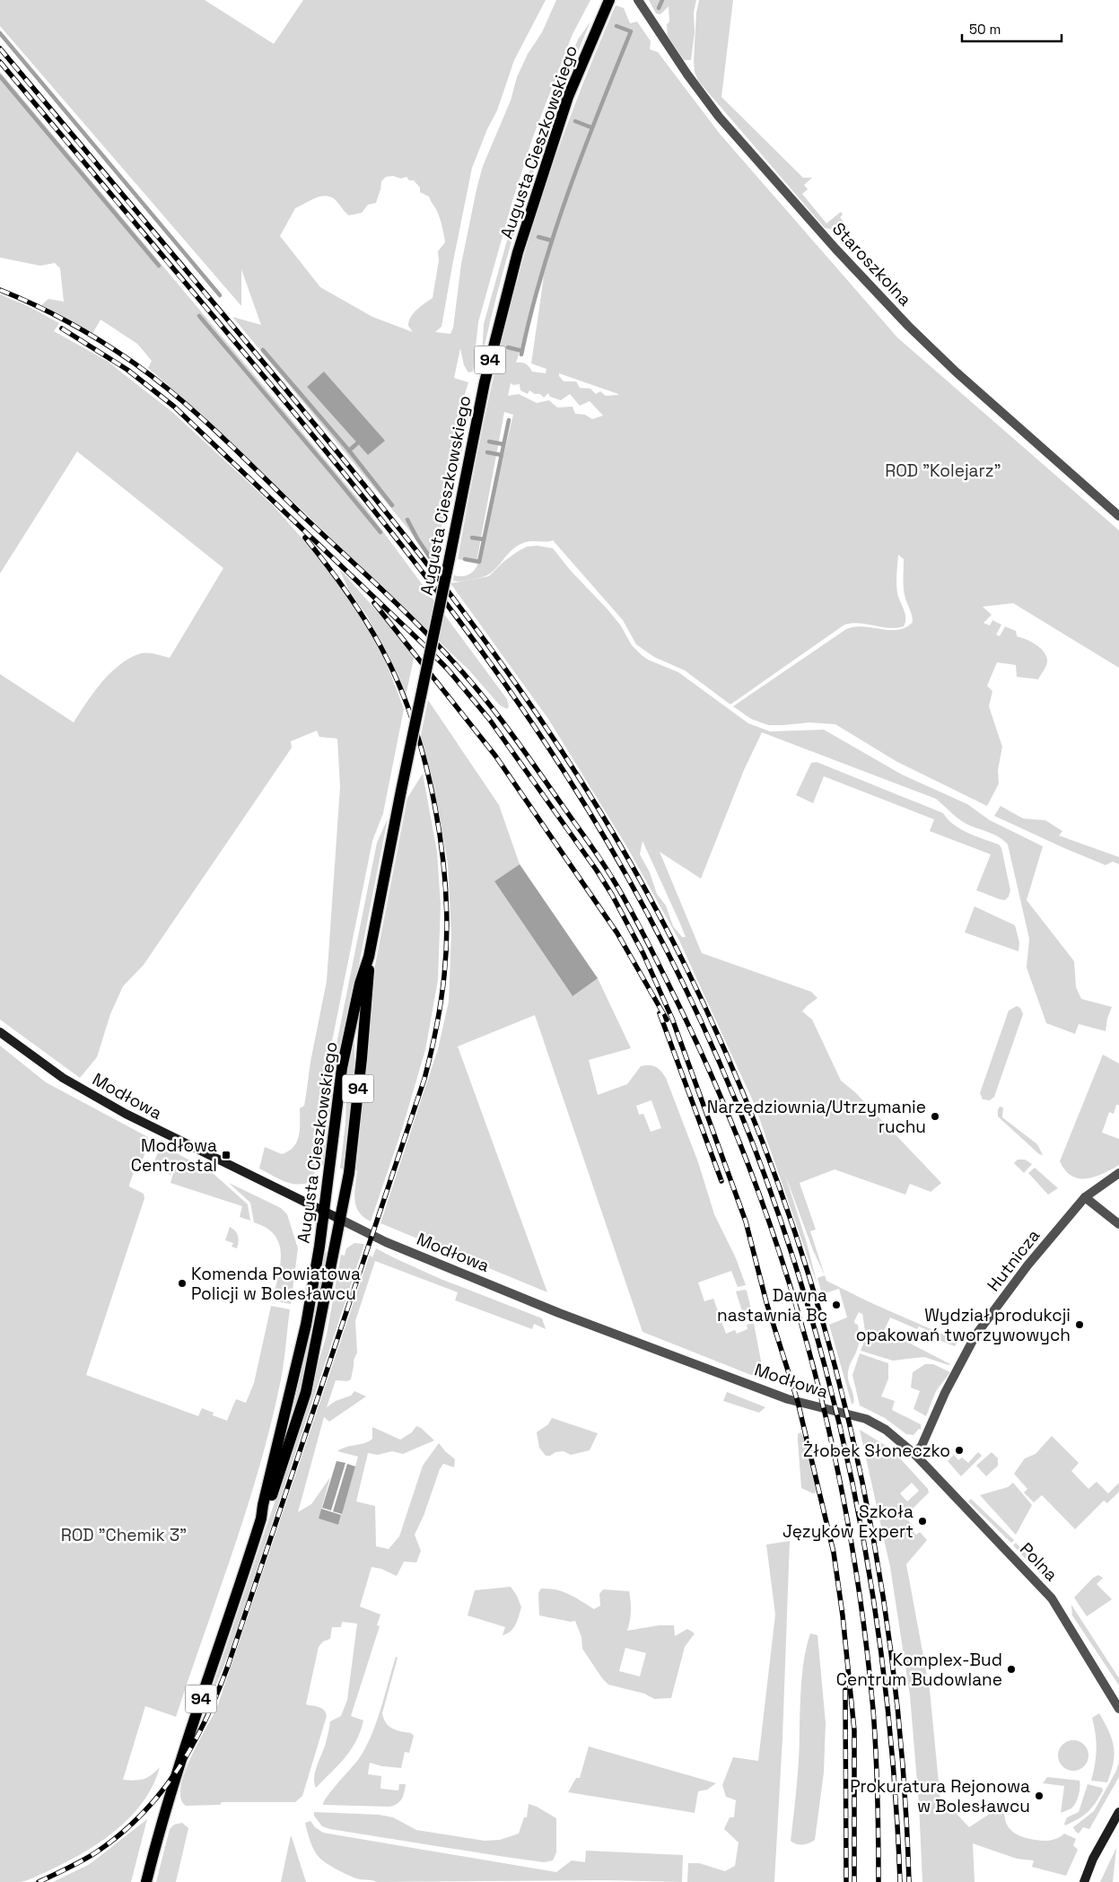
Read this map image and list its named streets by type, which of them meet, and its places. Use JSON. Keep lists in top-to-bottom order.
{
  "streets": {
    "main road": ["Augusta Cieszkowskiego", "94"],
    "street": [
      "Staroszkolna",
      "Modłowa",
      "Hutnicza",
      "Polna"
    ]
  },
  "crossings": [
    ["Augusta Cieszkowskiego", "Modłowa"],
    ["Modłowa", "Hutnicza"],
    ["Modłowa", "Polna"],
    ["Hutnicza", "Polna"]
  ],
  "parks": ["ROD \"Kolejarz\"", "ROD \"Chemik 3\""],
  "places": {
    "other": [
      "Narzędziownia/Utrzymanie ruchu",
      "Komenda Powiatowa Policji w Bolesławcu",
      "Dawna nastawnia Bc",
      "Wydział produkcji opakowań tworzywowych",
      "Żłobek Słoneczko",
      "Szkoła Języków Expert",
      "Komplex-Bud Centrum Budowlane",
      "Prokuratura Rejonowa w Bolesławcu"
    ],
    "transit": ["Modłowa Centrostal"]
  },
  "scale_bar": "50 m"
}
